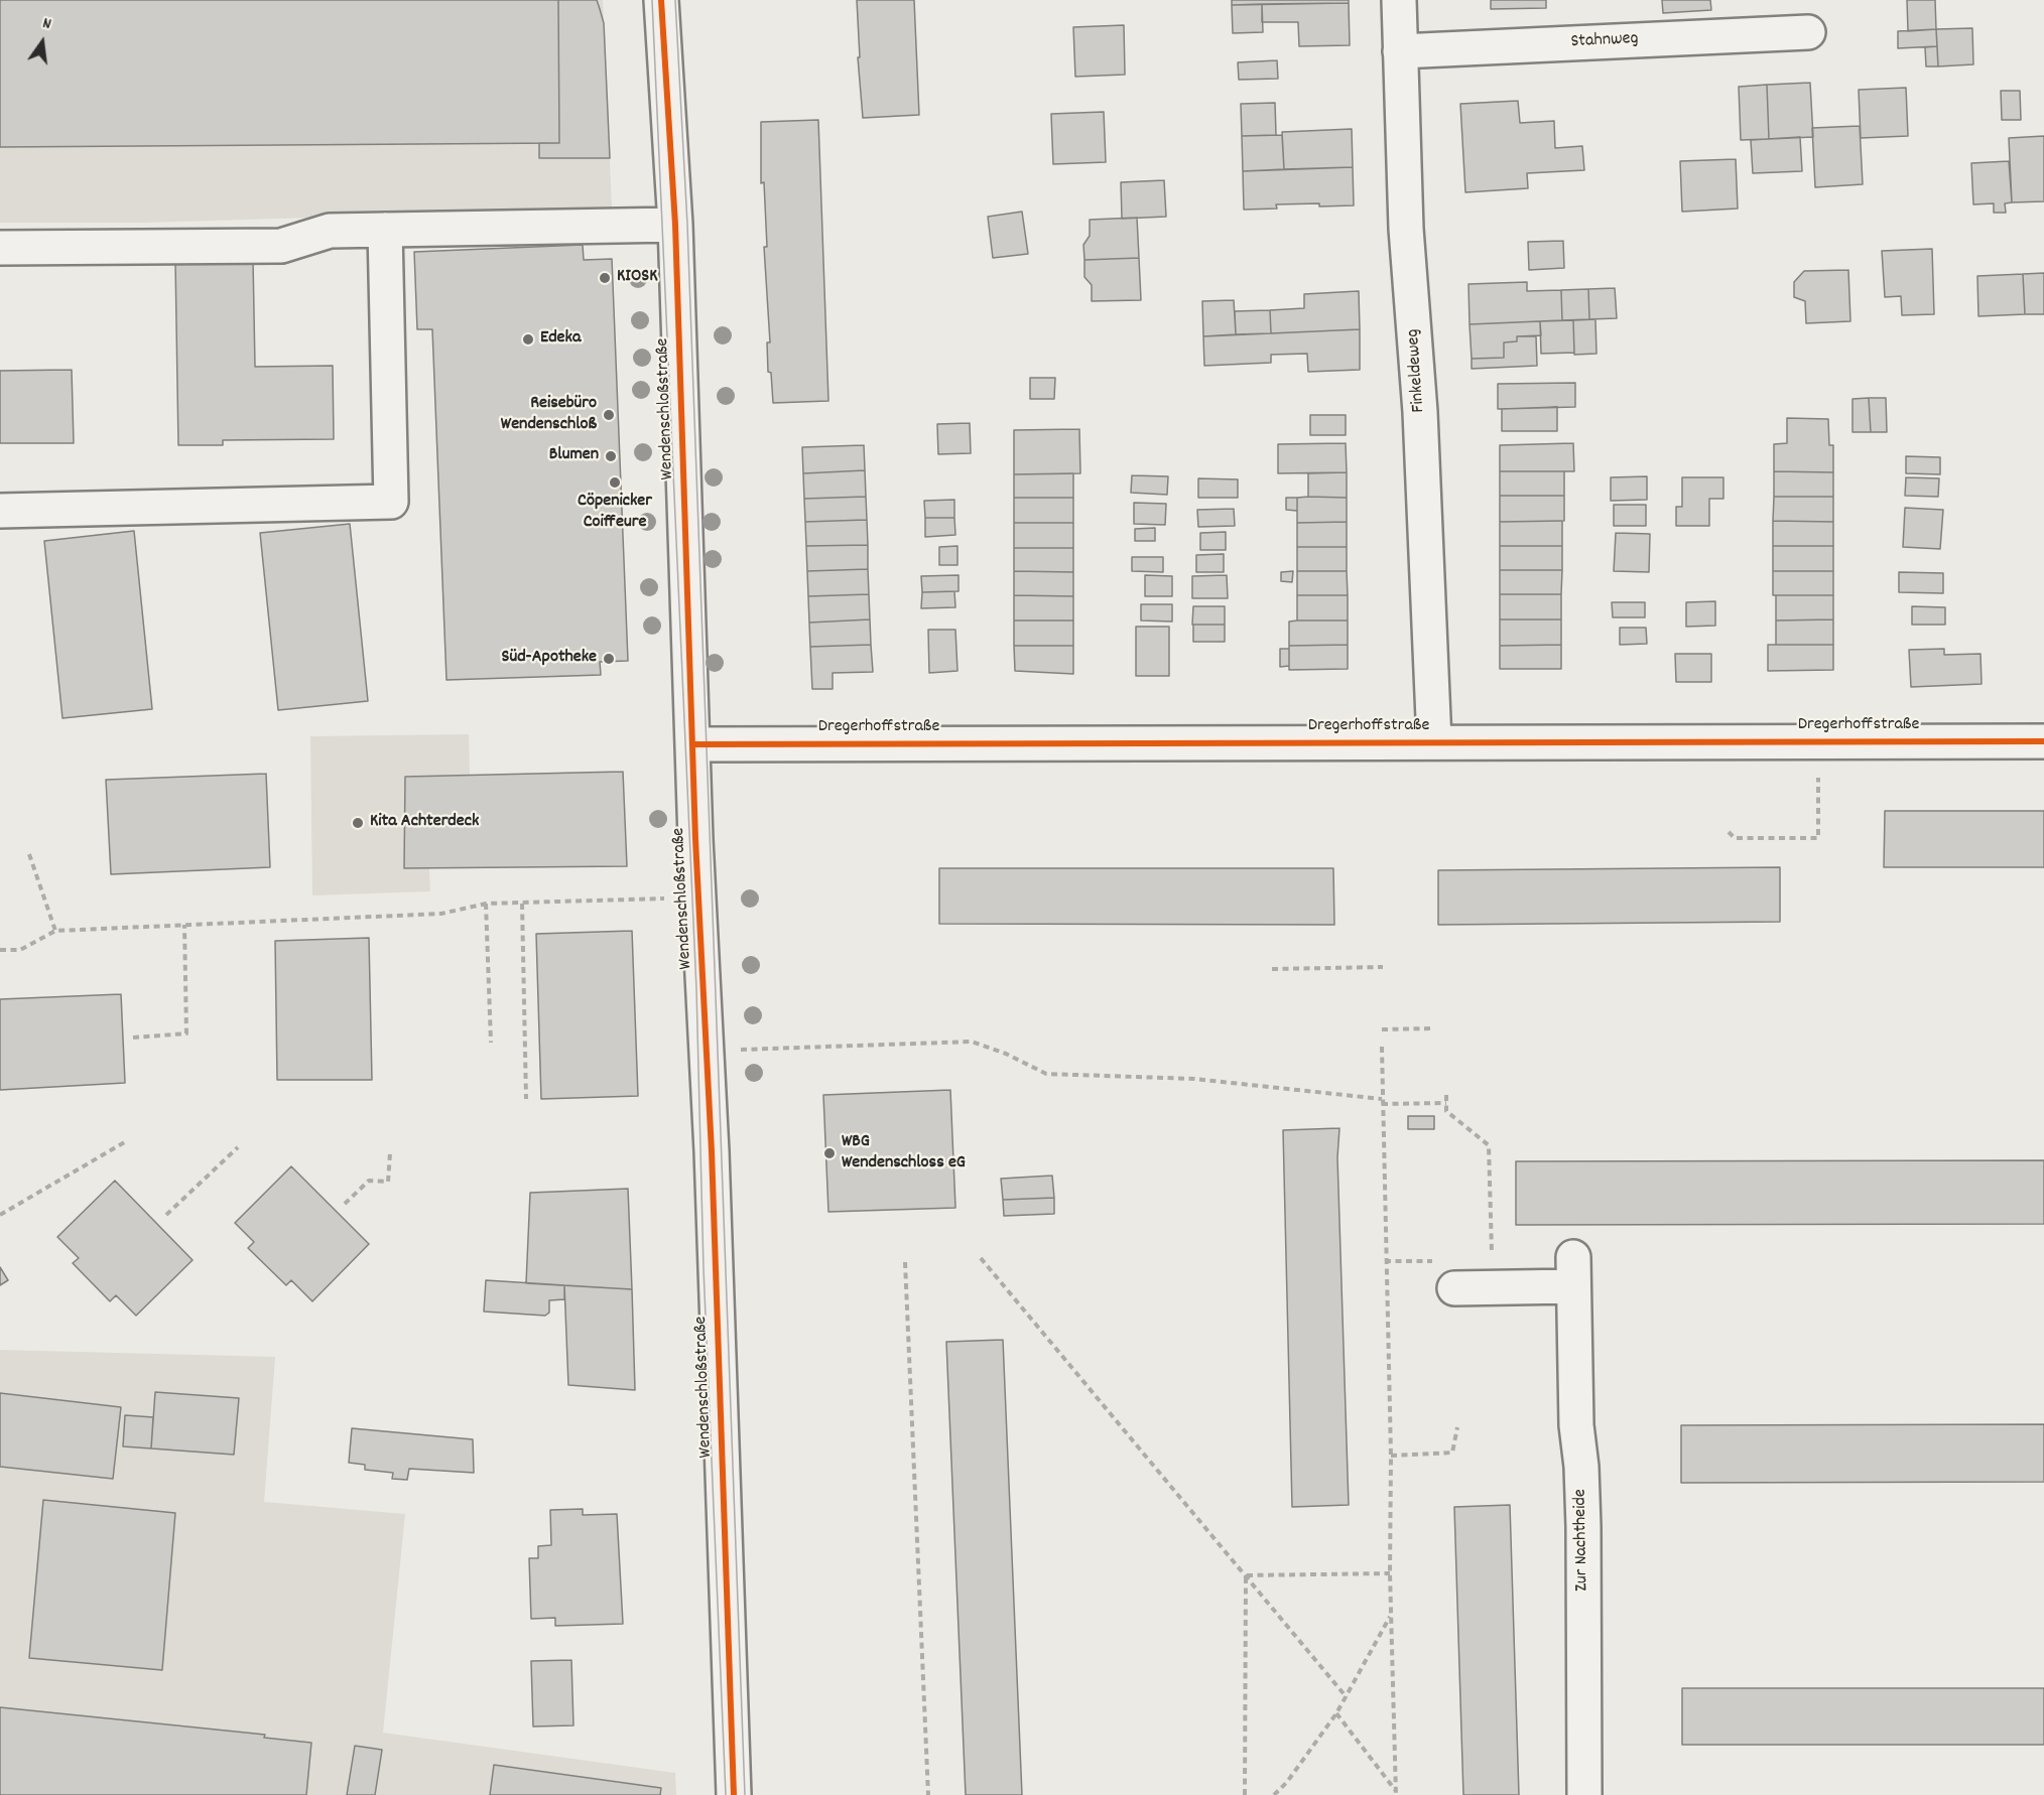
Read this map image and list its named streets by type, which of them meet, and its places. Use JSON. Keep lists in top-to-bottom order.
{
  "streets": {
    "street": [
      "Stahnweg",
      "Finkeldeweg",
      "Wendenschloßstraße",
      "Dregerhoffstraße",
      "Zur Nachtheide"
    ]
  },
  "crossings": [
    ["Stahnweg", "Finkeldeweg"],
    ["Finkeldeweg", "Dregerhoffstraße"],
    ["Wendenschloßstraße", "Dregerhoffstraße"]
  ],
  "places": [
    "KIOSK",
    "Edeka",
    "Reisebüro Wendenschloß",
    "Blumen",
    "Cöpenicker Coiffeure",
    "Süd-Apotheke",
    "Kita Achterdeck",
    "WBG Wendenschloss eG"
  ],
  "north": "top"
}
